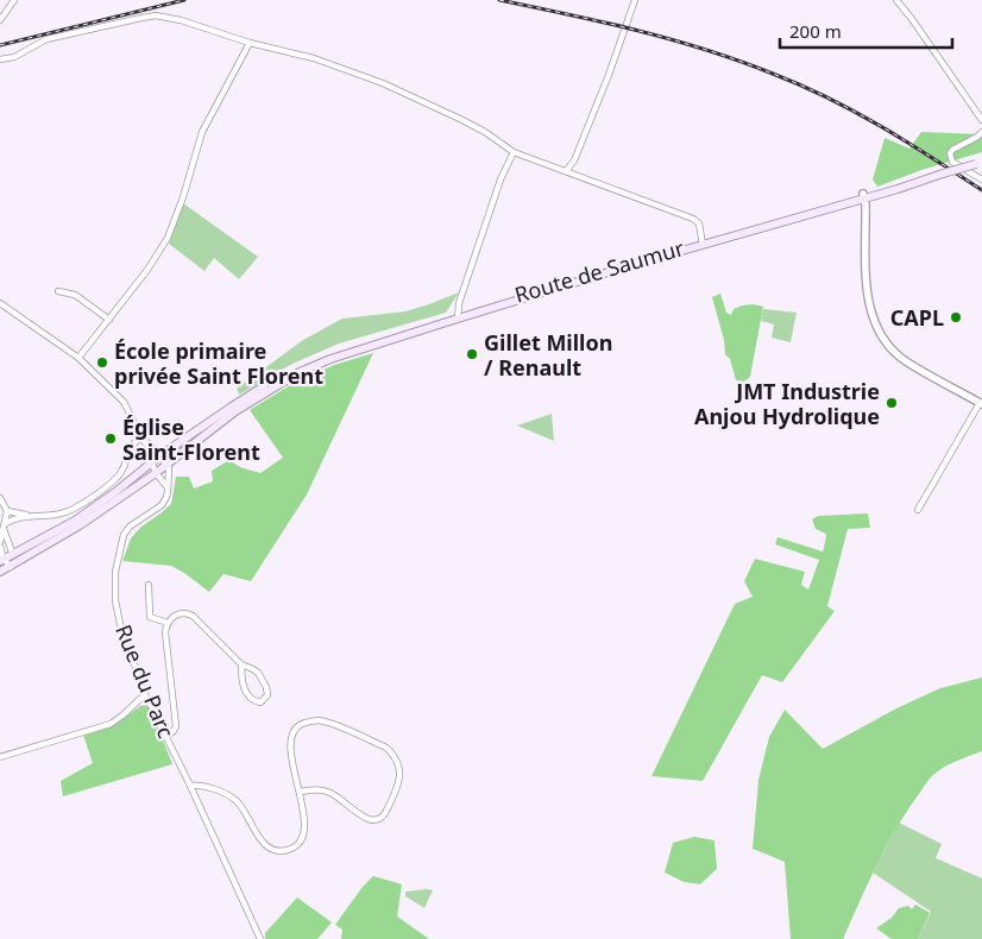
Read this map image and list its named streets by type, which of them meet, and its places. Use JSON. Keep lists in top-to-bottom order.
{
  "streets": {
    "main road": ["Route de Saumur"],
    "street": ["Rue du Parc"]
  },
  "places": [
    "CAPL",
    "Gillet Millon / Renault",
    "École primaire privée Saint Florent",
    "JMT Industrie Anjou Hydrolique",
    "Église Saint-Florent"
  ],
  "scale_bar": "200 m"
}
